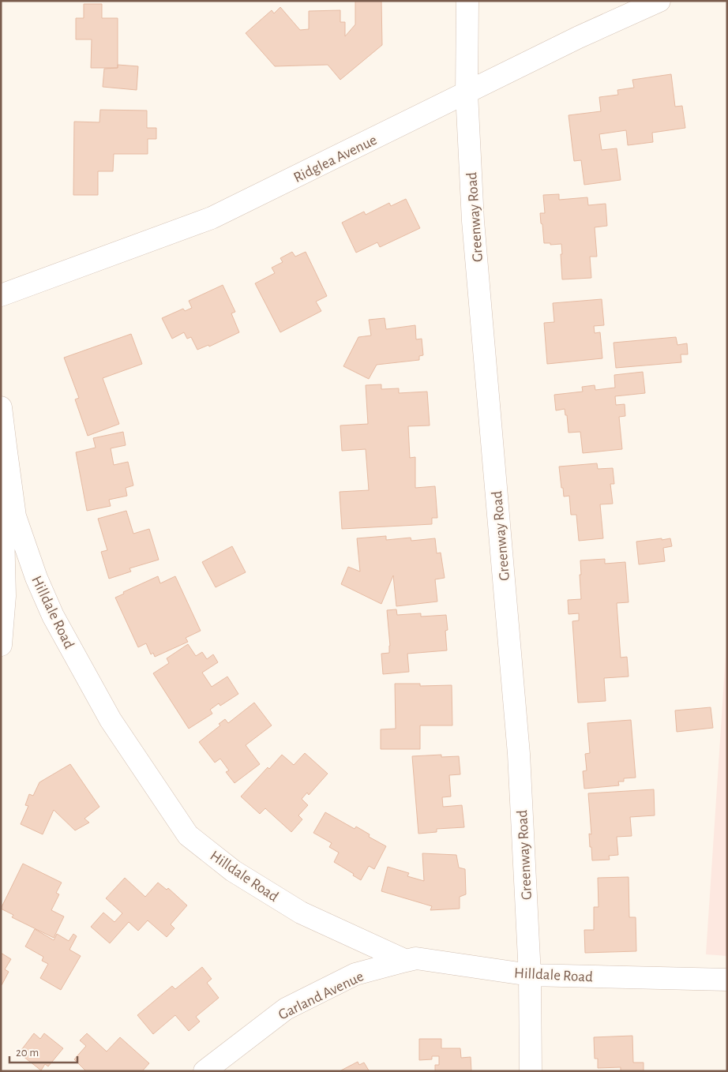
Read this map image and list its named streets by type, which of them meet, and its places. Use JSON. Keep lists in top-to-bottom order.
{
  "streets": {
    "street": [
      "Ridglea Avenue",
      "Greenway Road",
      "Hilldale Road",
      "Garland Avenue"
    ]
  },
  "crossings": [
    ["Ridglea Avenue", "Greenway Road"],
    ["Greenway Road", "Hilldale Road"],
    ["Hilldale Road", "Garland Avenue"]
  ],
  "scale_bar": "20 m"
}
